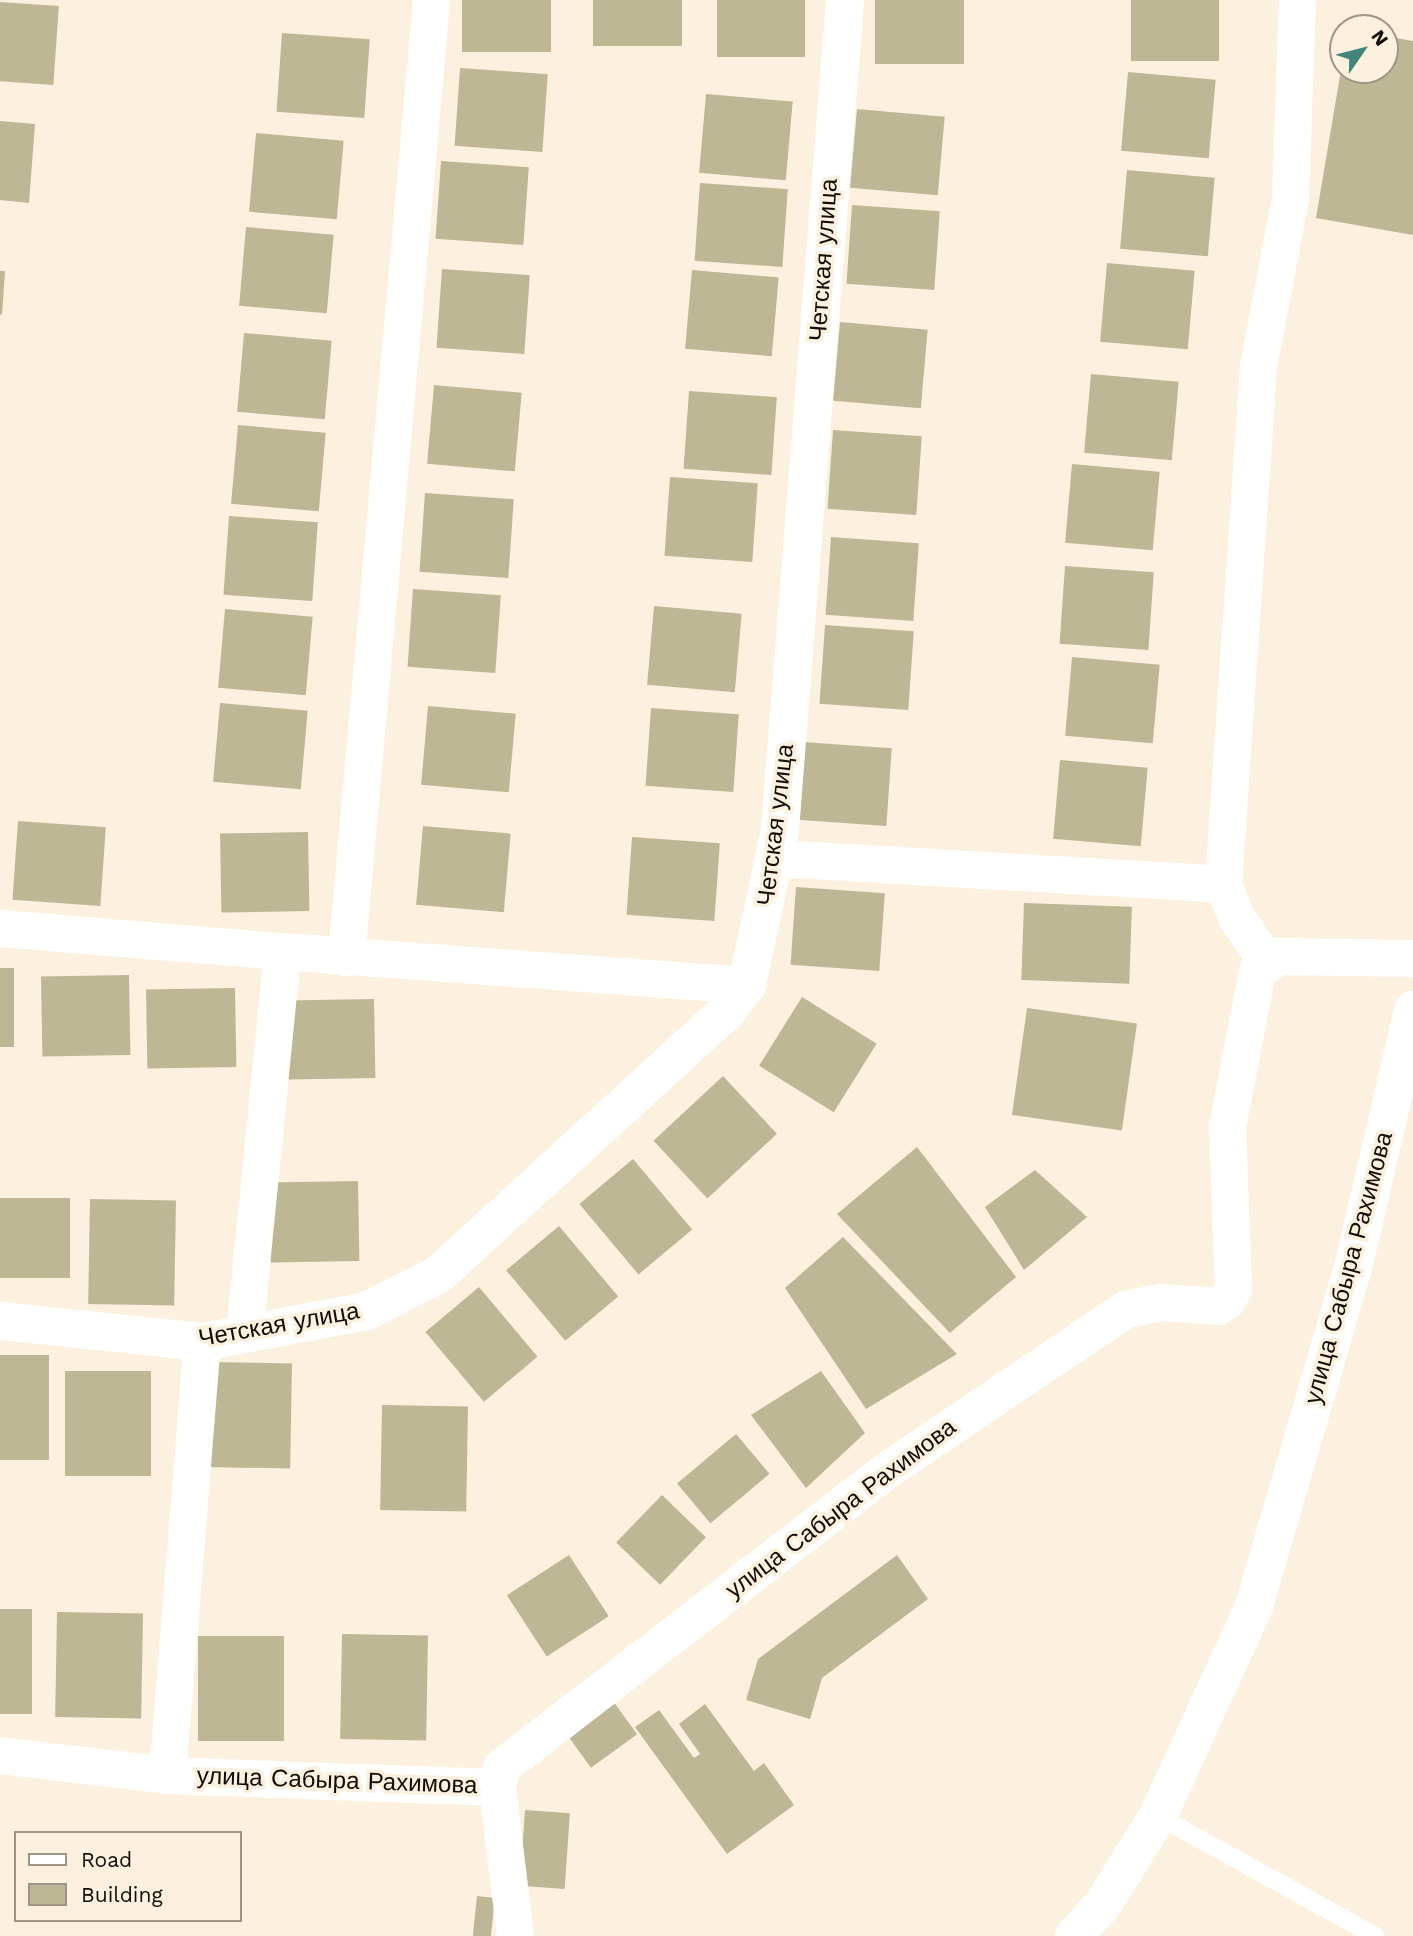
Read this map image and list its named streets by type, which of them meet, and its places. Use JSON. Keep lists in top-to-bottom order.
{
  "streets": {
    "street": ["Четская улица", "улица Сабыра Рахимова"]
  },
  "legend": ["Road", "Building"],
  "north": "top right"
}
